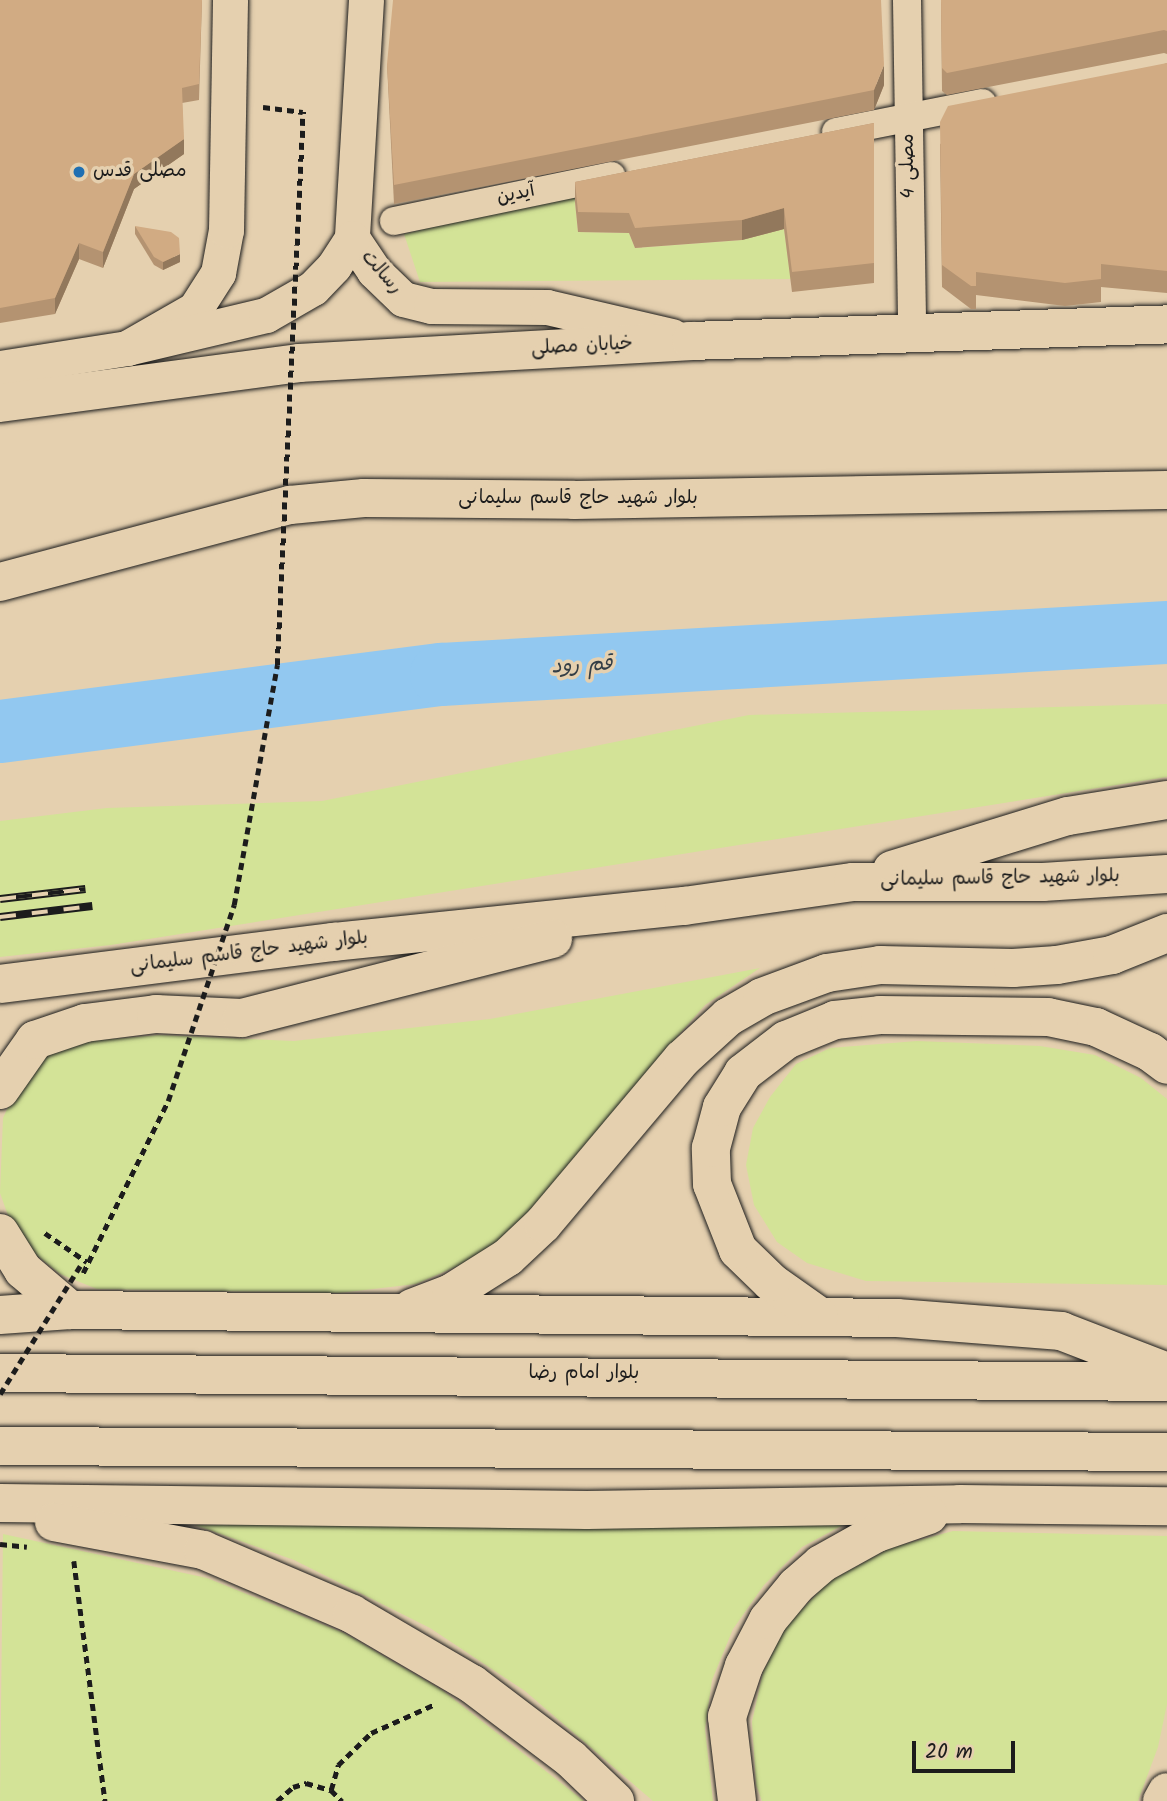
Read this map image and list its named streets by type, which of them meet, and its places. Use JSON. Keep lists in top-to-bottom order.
{
  "streets": {
    "main road": ["خیابان مصلی", "بلوار شهید حاج قاسم سلیمانی", "بلوار امام رضا"],
    "street": ["مصلی 4", "آیدین", "رسالت"]
  },
  "crossings": [
    ["مصلی 4", "خیابان مصلی"],
    ["رسالت", "خیابان مصلی"]
  ],
  "water": ["قم رود"],
  "places": ["مصلی قدس"],
  "scale_bar": "20 m"
}
